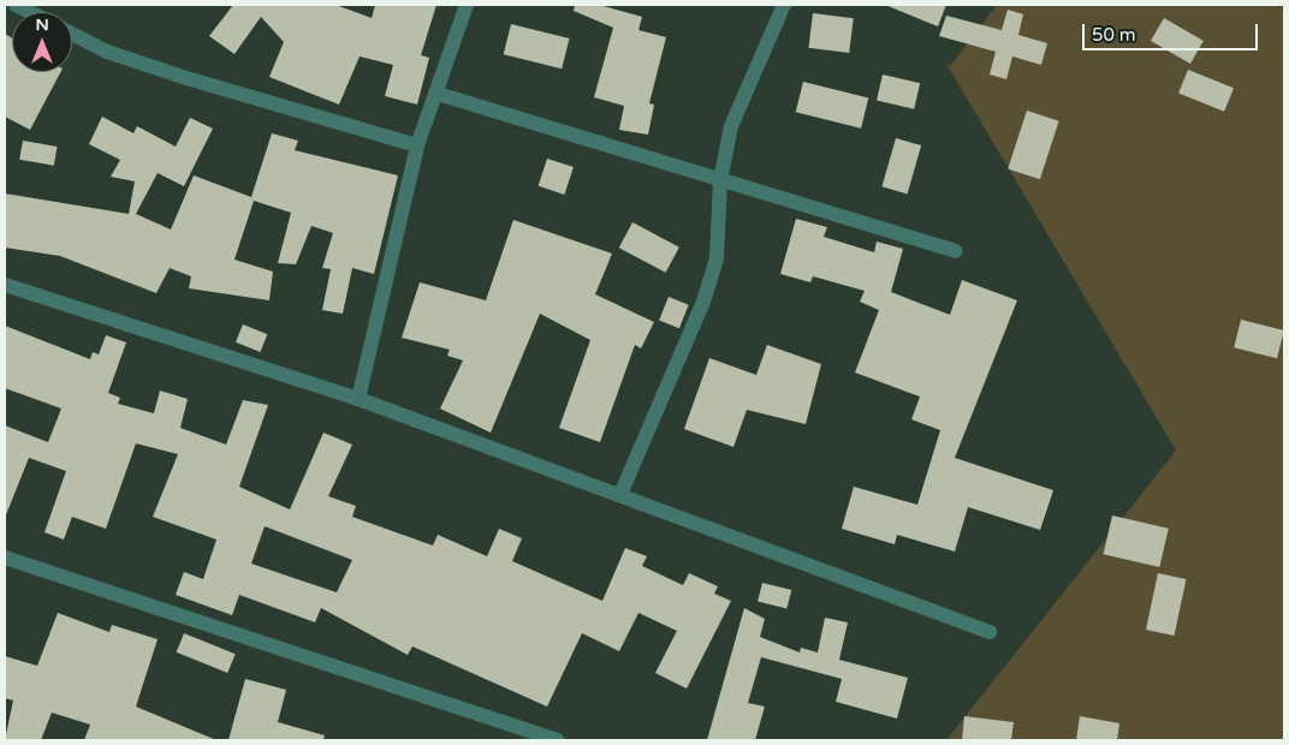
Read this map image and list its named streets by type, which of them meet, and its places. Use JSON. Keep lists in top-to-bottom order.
{
  "scale_bar": "50 m",
  "north": "top"
}
